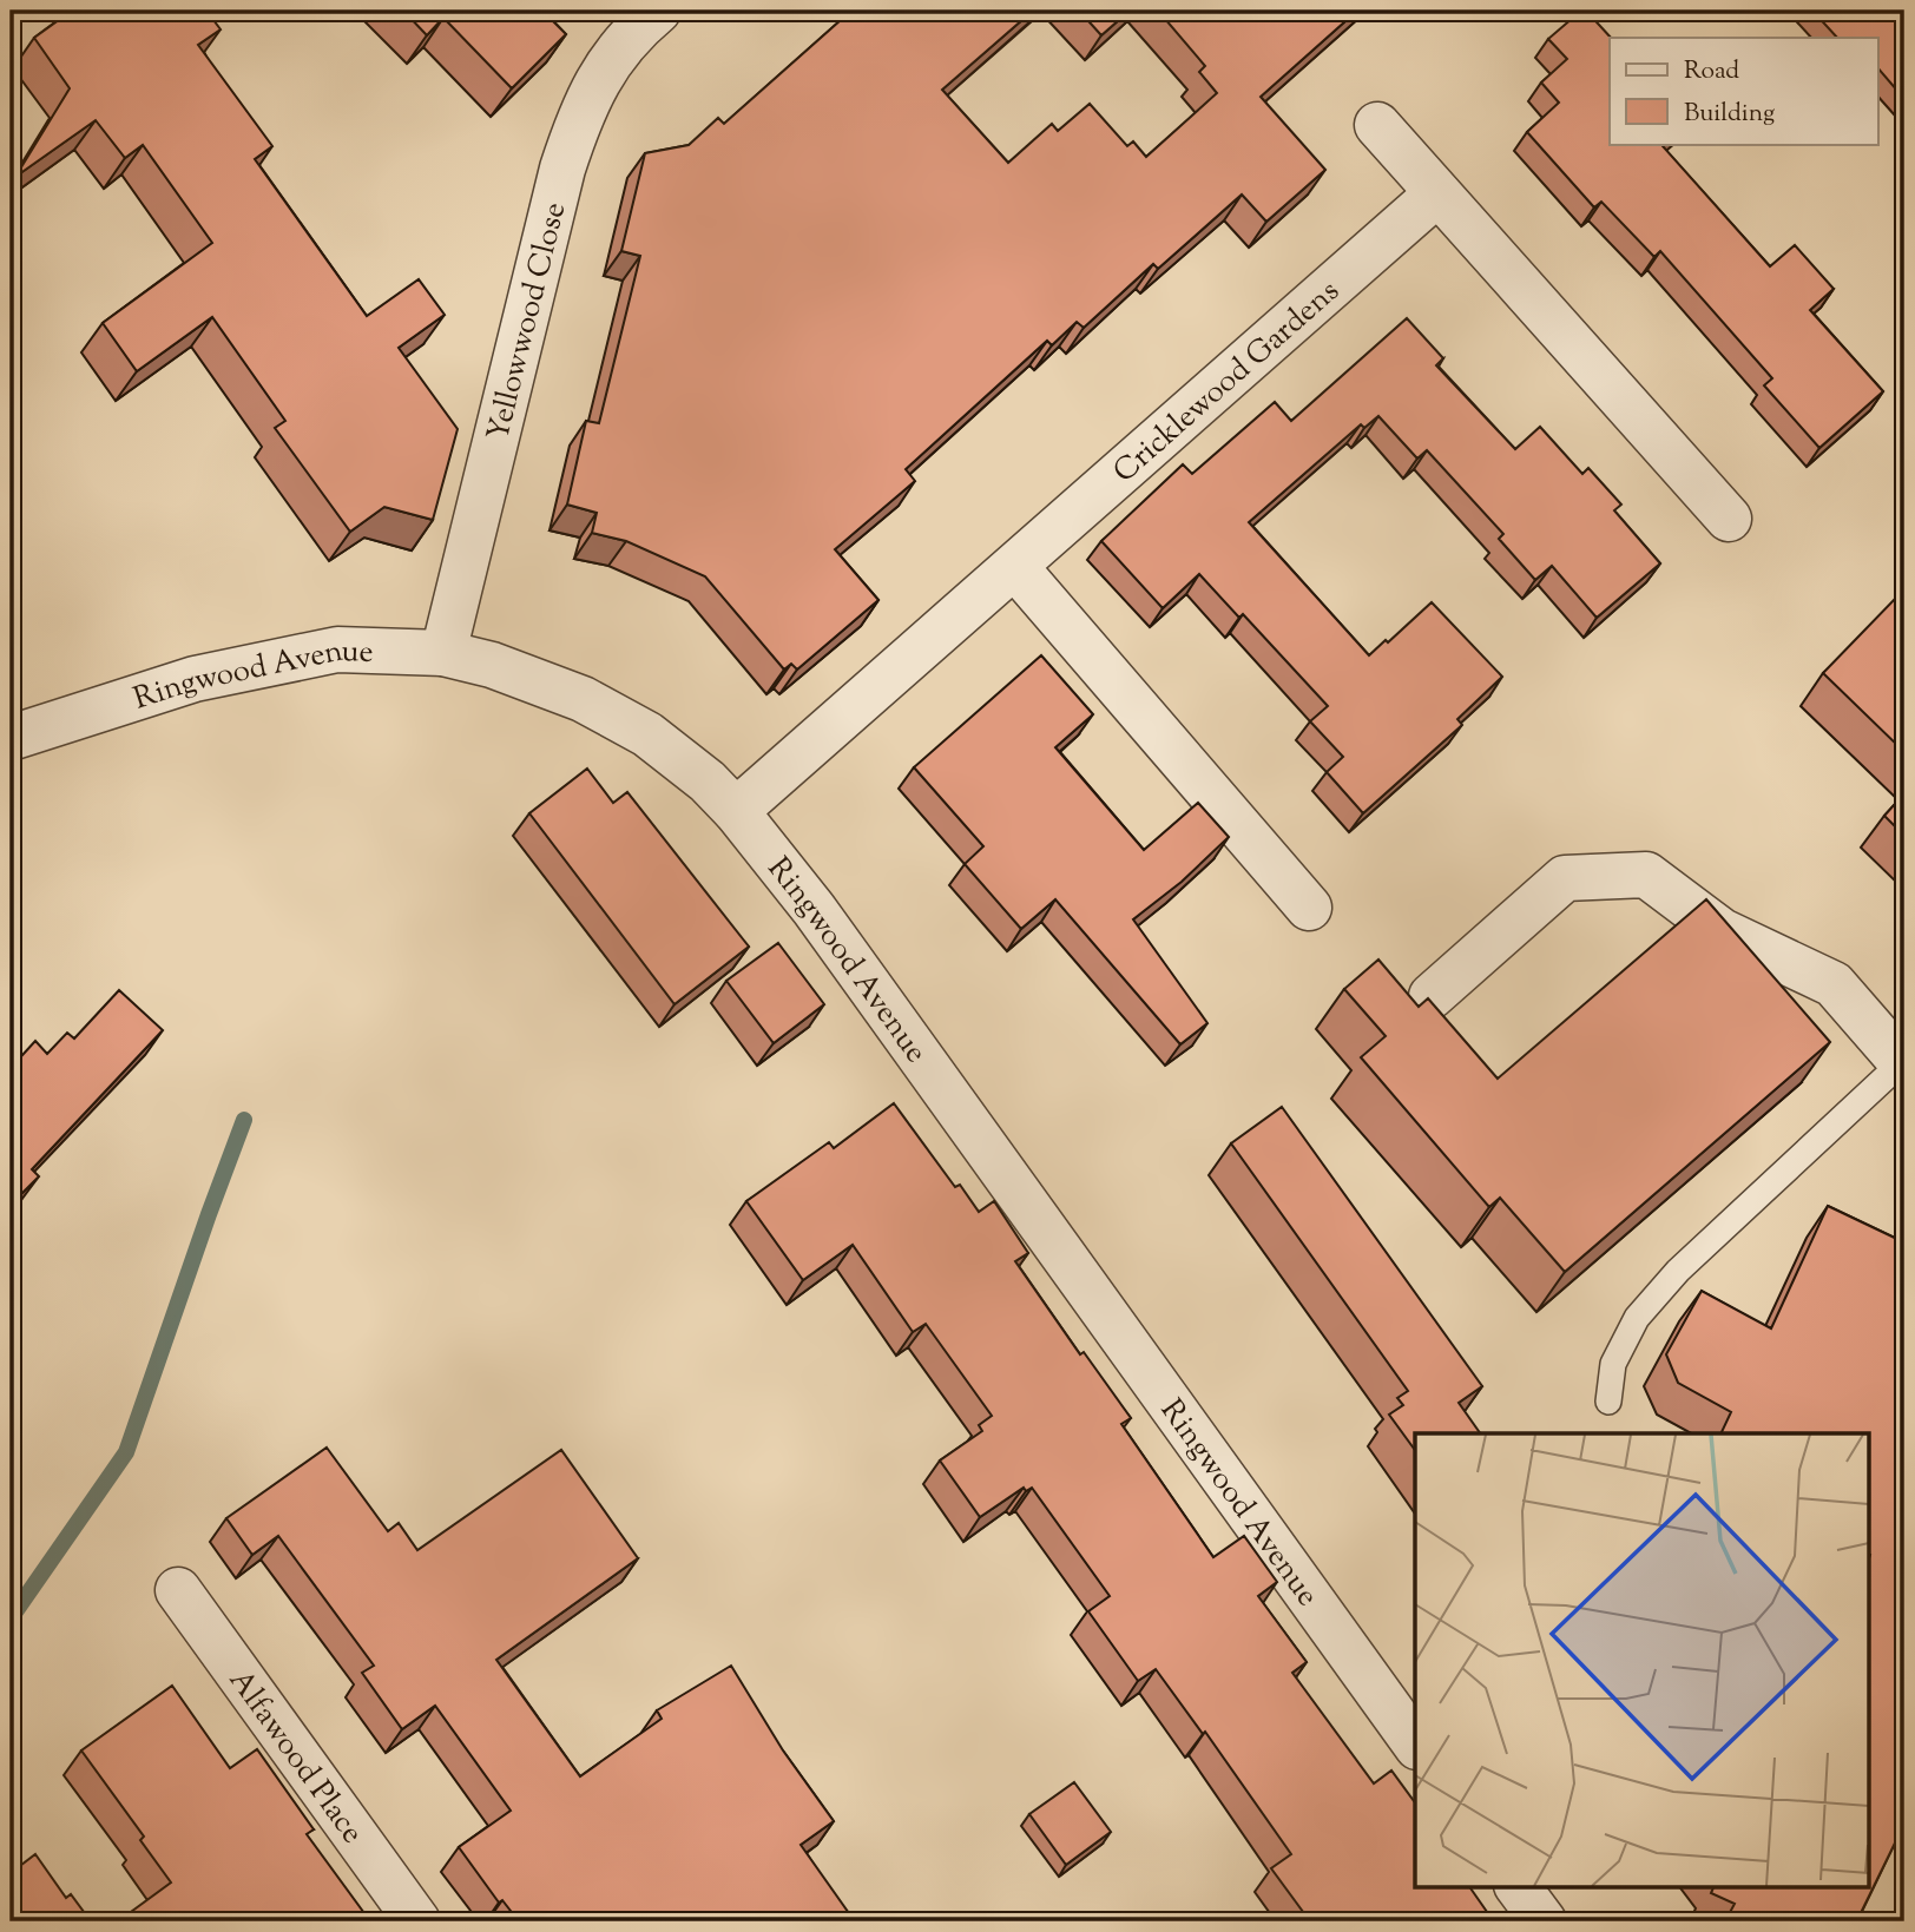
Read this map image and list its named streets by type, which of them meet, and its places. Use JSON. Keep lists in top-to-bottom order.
{
  "streets": {
    "street": [
      "Yellowwood Close",
      "Cricklewood Gardens",
      "Ringwood Avenue",
      "Alfawood Place"
    ]
  },
  "crossings": [
    ["Yellowwood Close", "Ringwood Avenue"],
    ["Cricklewood Gardens", "Ringwood Avenue"]
  ],
  "legend": ["Road", "Building"]
}
